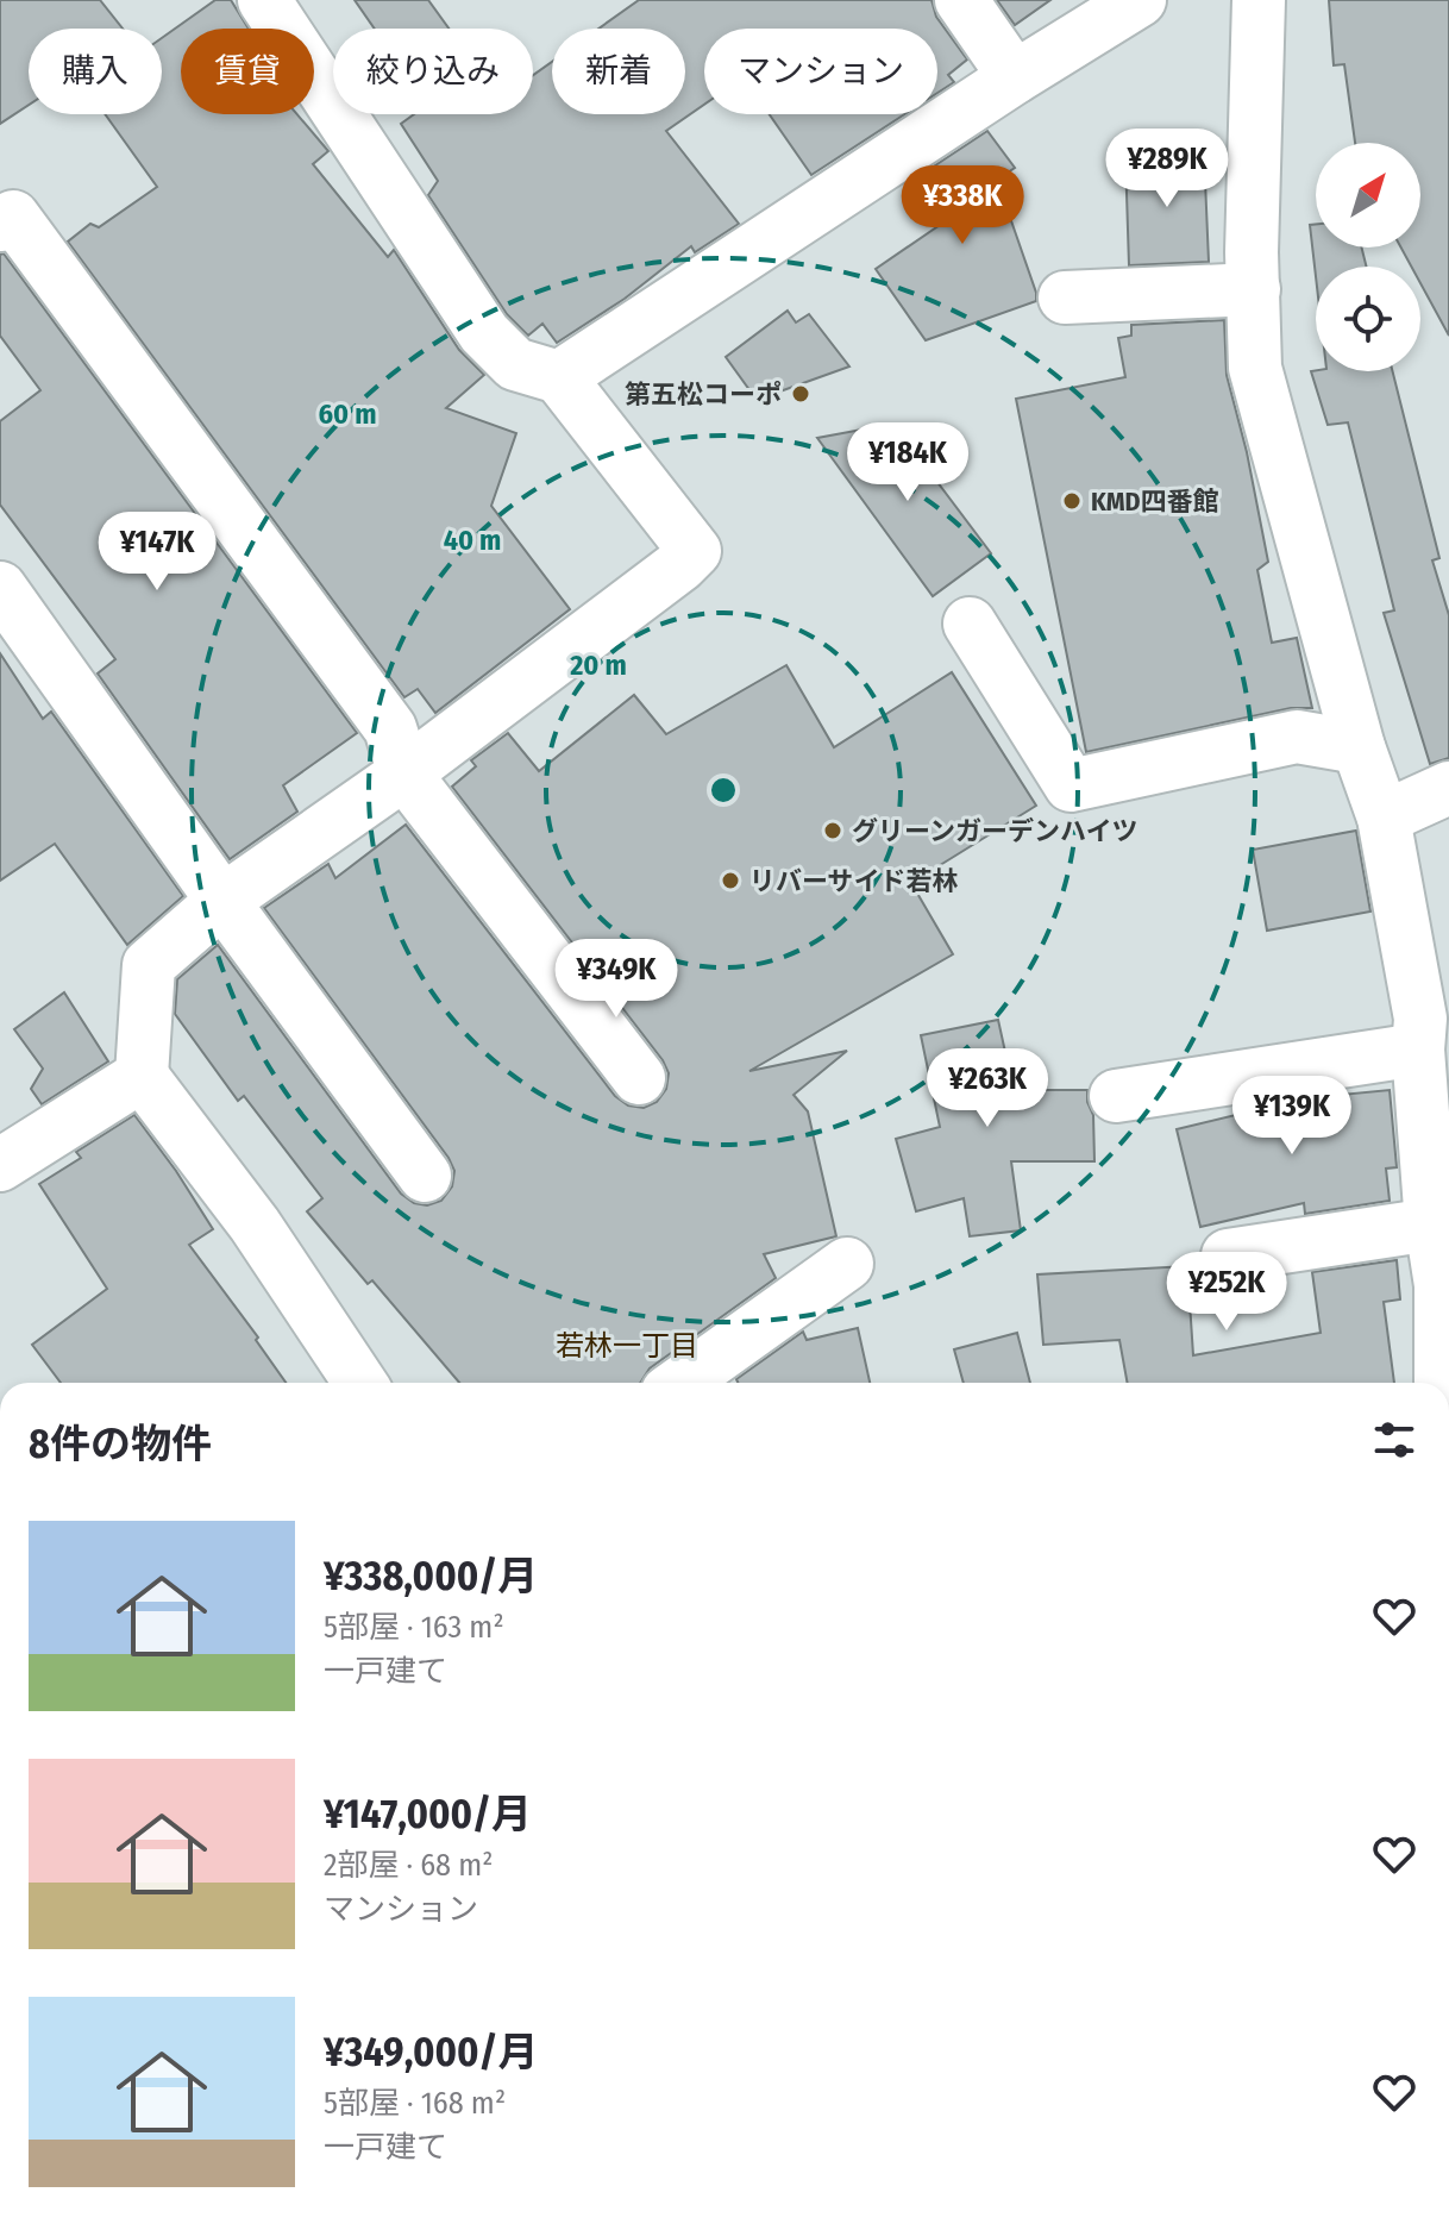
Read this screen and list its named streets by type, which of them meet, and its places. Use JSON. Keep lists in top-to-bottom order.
{
  "districts": ["若林一丁目"],
  "places": [
    "第五松コーポ",
    "KMD四番館",
    "グリーンガーデンハイツ",
    "リバーサイド若林"
  ],
  "north": "top right",
  "page": {
    "chip": [
      "購入",
      "賃貸",
      "絞り込み",
      "新着",
      "マンション"
    ],
    "price": [
      "¥289K",
      "¥338K",
      "¥184K",
      "¥147K",
      "¥349K",
      "¥263K",
      "¥139K",
      "¥252K"
    ],
    "heading": "8件の物件",
    "list": [
      {
        "name": "¥338,000/月",
        "note": "5部屋 · 163 m² · 一戸建て"
      },
      {
        "name": "¥147,000/月",
        "note": "2部屋 · 68 m² · マンション"
      },
      {
        "name": "¥349,000/月",
        "note": "5部屋 · 168 m² · 一戸建て"
      }
    ]
  },
  "rings": ["60 m", "40 m", "20 m"]
}
